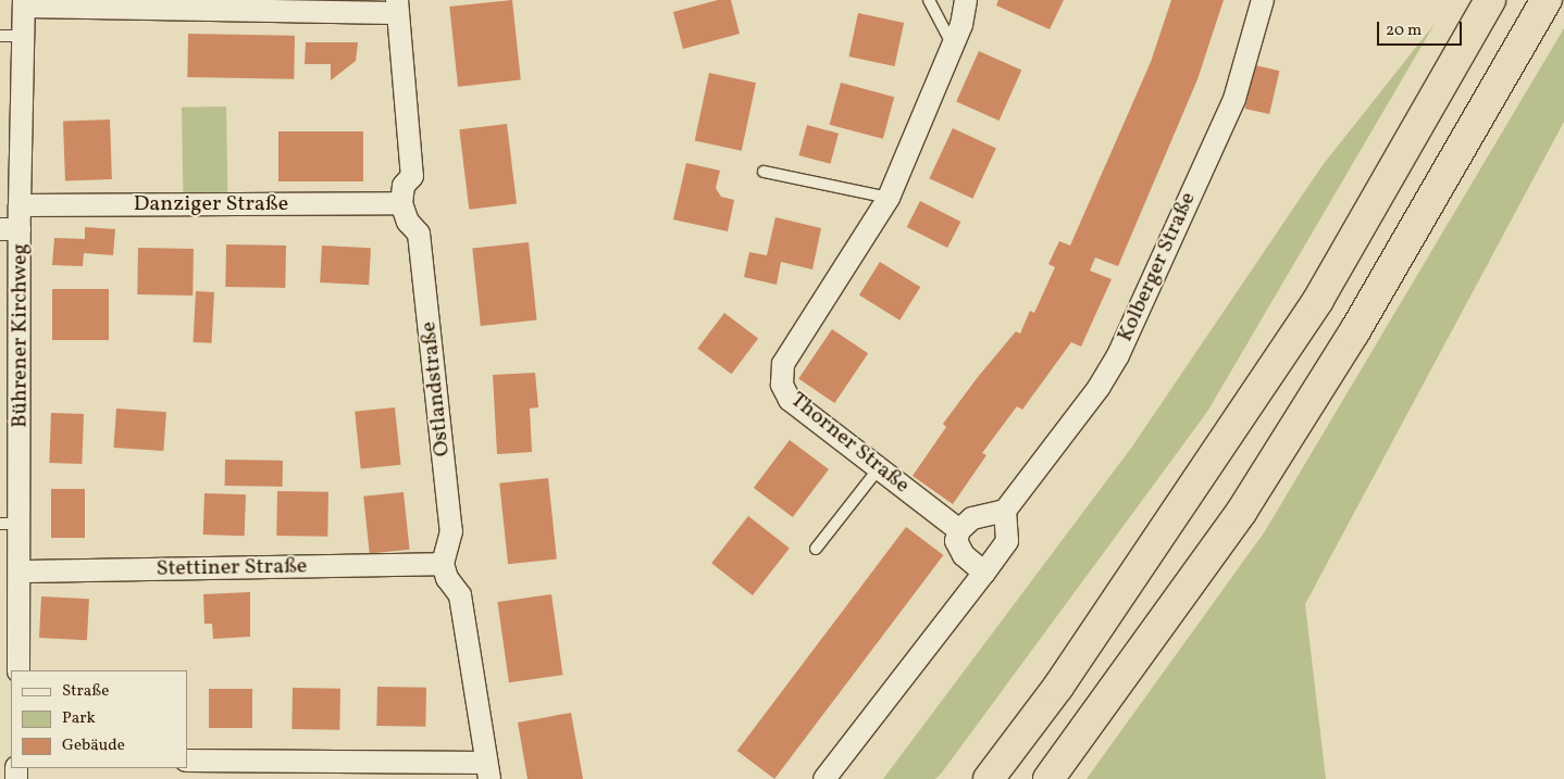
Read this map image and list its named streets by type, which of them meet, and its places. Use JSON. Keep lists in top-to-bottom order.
{
  "streets": {
    "street": [
      "Danziger Straße",
      "Kolberger Straße",
      "Bührener Kirchweg",
      "Ostlandstraße",
      "Thorner Straße",
      "Stettiner Straße"
    ]
  },
  "crossings": [
    ["Danziger Straße", "Bührener Kirchweg"],
    ["Danziger Straße", "Ostlandstraße"],
    ["Bührener Kirchweg", "Stettiner Straße"],
    ["Ostlandstraße", "Stettiner Straße"]
  ],
  "legend": ["Straße", "Park", "Gebäude"],
  "scale_bar": "20 m"
}
